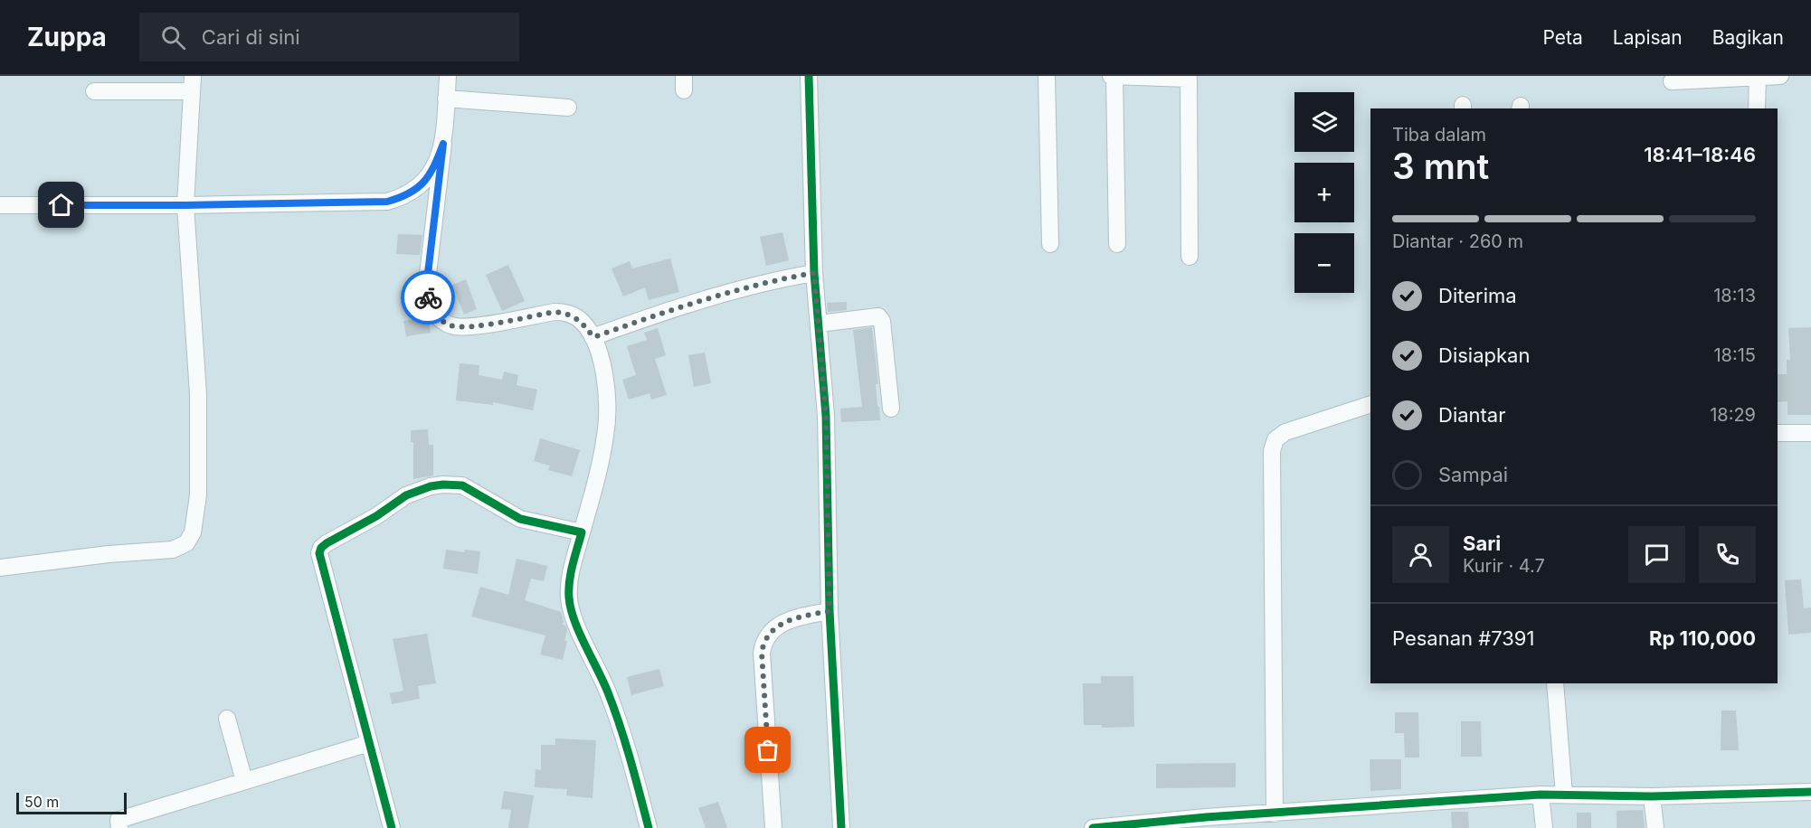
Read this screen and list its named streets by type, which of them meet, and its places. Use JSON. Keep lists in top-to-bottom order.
{
  "scale_bar": "50 m",
  "page": {
    "header": "Zuppa",
    "search": "Cari di sini",
    "nav": ["Peta", "Lapisan", "Bagikan"],
    "map_buttons": ["+", "−"],
    "heading": ["3 mnt", "Tiba dalam", "18:41–18:46"],
    "panel": [
      "Sari",
      "Kurir · 4.7",
      "Pesanan #7391",
      "Rp 110,000"
    ],
    "bar": "Diantar · 260 m",
    "list": [
      ["Diterima", "18:13"],
      ["Disiapkan", "18:15"],
      ["Diantar", "18:29"],
      "Sampai"
    ],
    "scale": "50 m"
  }
}
